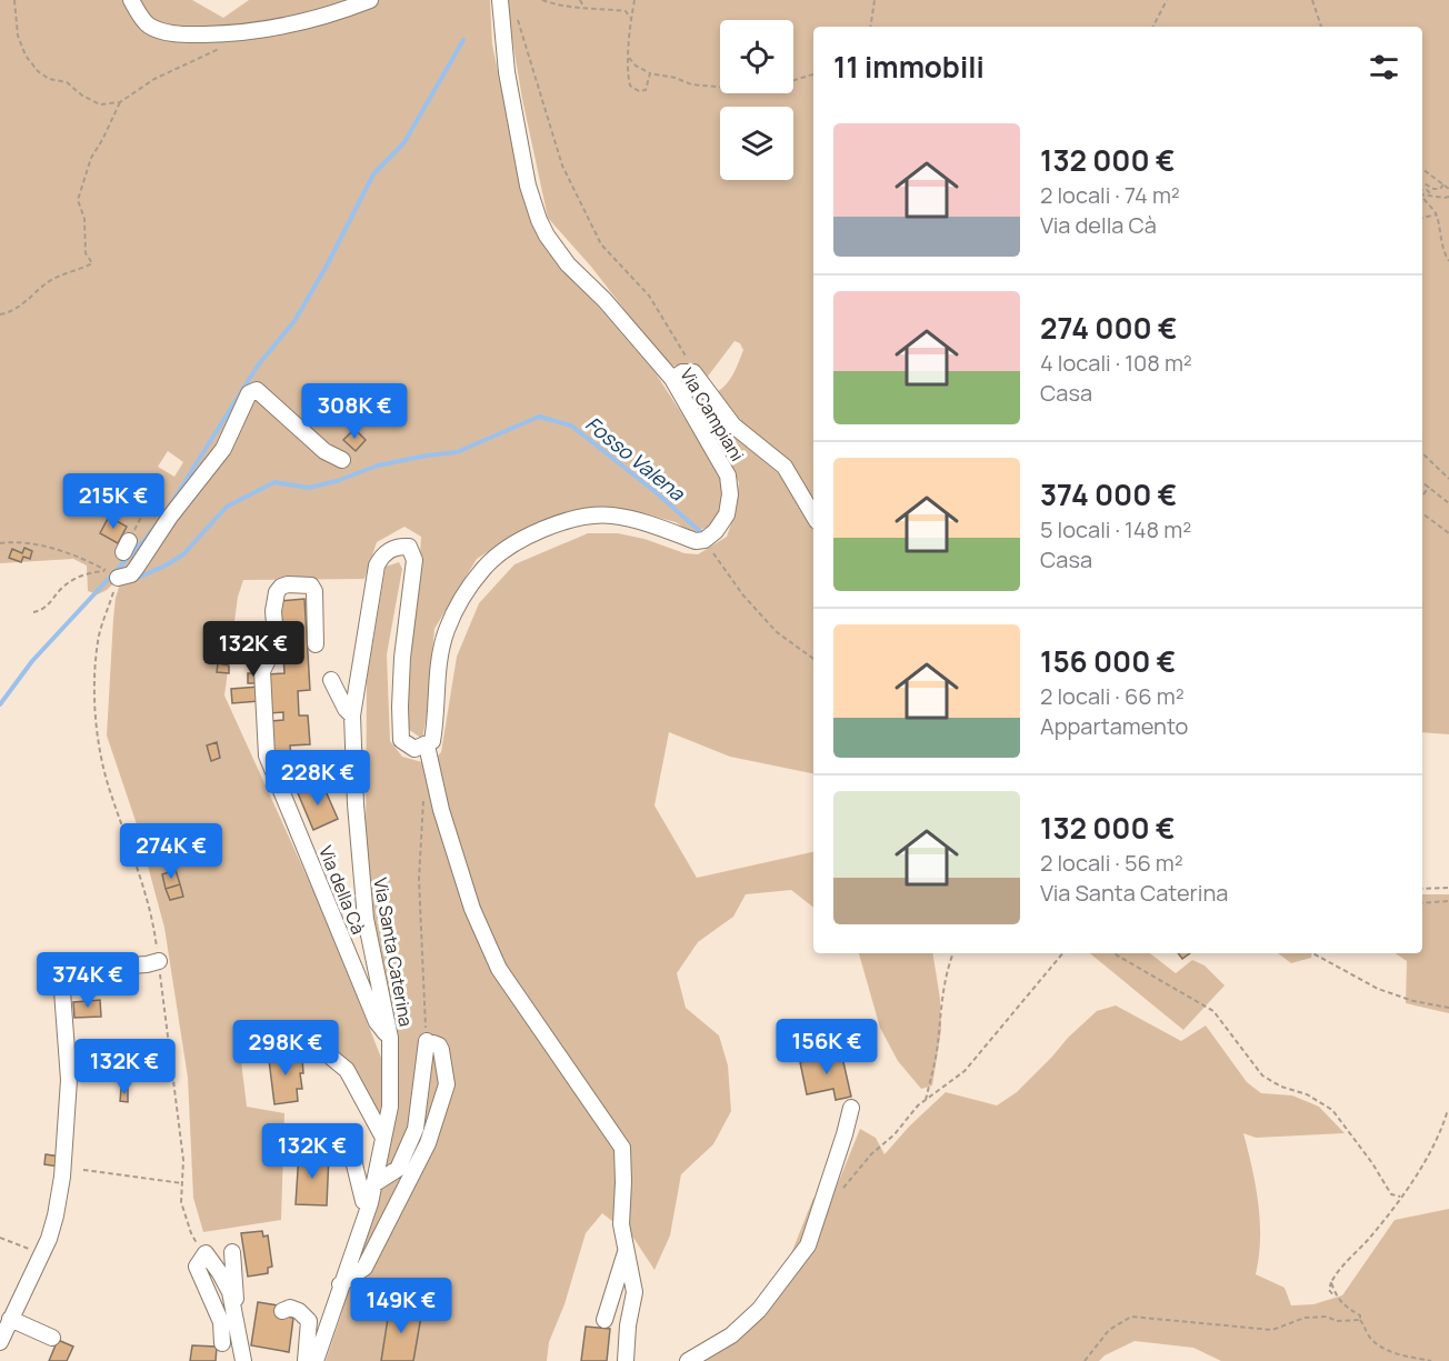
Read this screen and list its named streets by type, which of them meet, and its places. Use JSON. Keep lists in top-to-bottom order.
{
  "streets": {
    "street": ["Via Campiani", "Via della Cà", "Via Santa Caterina"]
  },
  "crossings": [
    ["Via della Cà", "Via Santa Caterina"]
  ],
  "water": ["Fosso Valena"],
  "page": {
    "heading": "11 immobili",
    "list": [
      {
        "name": "132 000 €",
        "note": "2 locali · 74 m² · Via della Cà"
      },
      {
        "name": "274 000 €",
        "note": "4 locali · 108 m² · Casa"
      },
      {
        "name": "374 000 €",
        "note": "5 locali · 148 m² · Casa"
      },
      {
        "name": "156 000 €",
        "note": "2 locali · 66 m² · Appartamento"
      },
      {
        "name": "132 000 €",
        "note": "2 locali · 56 m² · Via Santa Caterina"
      }
    ],
    "price": [
      "308K €",
      "215K €",
      "132K €",
      "228K €",
      "274K €",
      "374K €",
      "156K €",
      "298K €",
      "132K €",
      "132K €",
      "149K €"
    ]
  }
}
